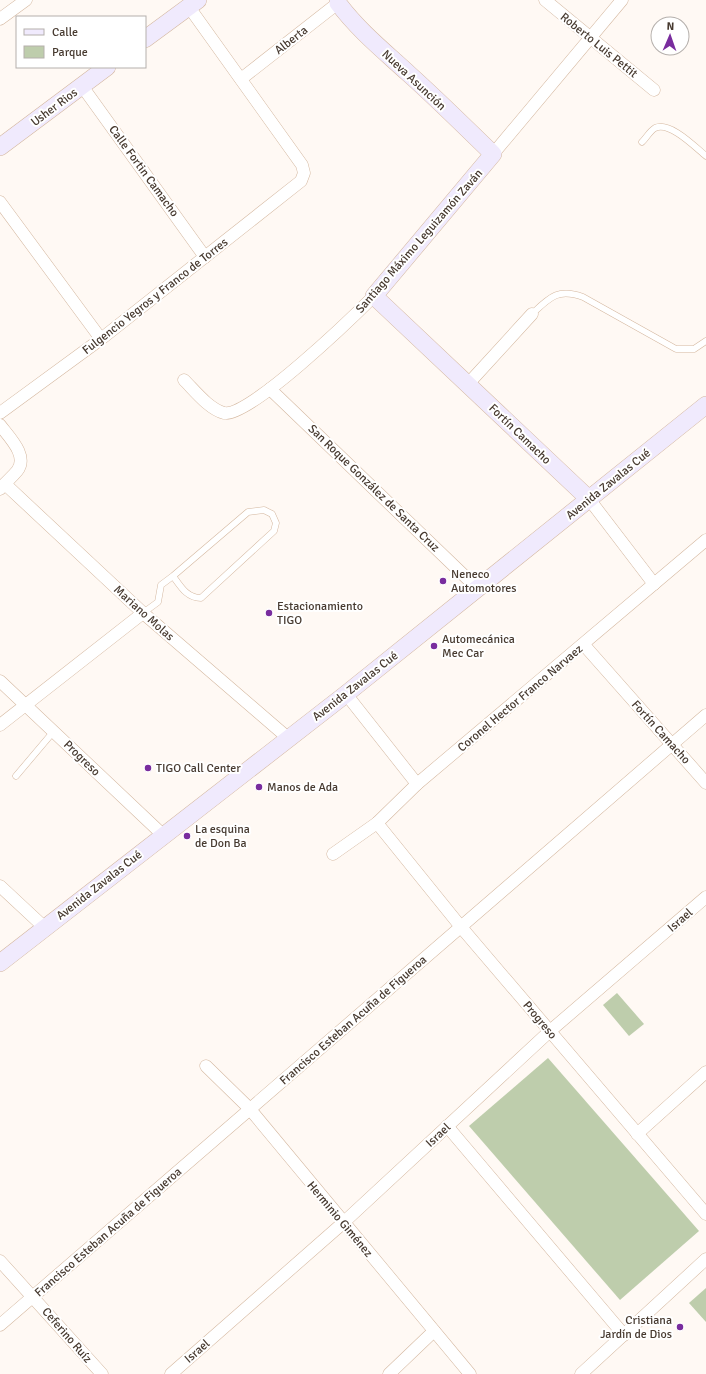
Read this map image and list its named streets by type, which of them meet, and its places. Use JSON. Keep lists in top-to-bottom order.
{
  "streets": {
    "main road": [
      "Nueva Asunción",
      "Usher Rios",
      "Santiago Máximo Leguizamón Zaván",
      "Fortín Camacho",
      "Avenida Zavalas Cué"
    ],
    "street": [
      "Alberta",
      "Roberto Luis Pettit",
      "Calle Fortin Camacho",
      "Fulgencio Yegros y Franco de Torres",
      "San Roque González de Santa Cruz",
      "Mariano Molas",
      "Coronel Hector Franco Narvaez",
      "Progreso",
      "Israel",
      "Francisco Esteban Acuña de Figueroa",
      "Herminio Giménez",
      "Ceferino Ruíz"
    ]
  },
  "crossings": [
    ["Alberta", "Nueva Asunción"],
    ["Alberta", "Fulgencio Yegros y Franco de Torres"],
    ["Roberto Luis Pettit", "Santiago Máximo Leguizamón Zaván"],
    ["Nueva Asunción", "Santiago Máximo Leguizamón Zaván"],
    ["Usher Rios", "Calle Fortin Camacho"],
    ["Calle Fortin Camacho", "Fulgencio Yegros y Franco de Torres"],
    ["Santiago Máximo Leguizamón Zaván", "Fortín Camacho"],
    ["Santiago Máximo Leguizamón Zaván", "San Roque González de Santa Cruz"],
    ["Fortín Camacho", "Avenida Zavalas Cué"],
    ["Fortín Camacho", "Coronel Hector Franco Narvaez"],
    ["Fortín Camacho", "Francisco Esteban Acuña de Figueroa"],
    ["Avenida Zavalas Cué", "San Roque González de Santa Cruz"],
    ["Avenida Zavalas Cué", "Mariano Molas"],
    ["Avenida Zavalas Cué", "Progreso"],
    ["Coronel Hector Franco Narvaez", "Progreso"],
    ["Progreso", "Israel"],
    ["Progreso", "Francisco Esteban Acuña de Figueroa"],
    ["Israel", "Herminio Giménez"],
    ["Francisco Esteban Acuña de Figueroa", "Herminio Giménez"],
    ["Francisco Esteban Acuña de Figueroa", "Ceferino Ruíz"]
  ],
  "places": [
    "Neneco Automotores",
    "Estacionamiento TIGO",
    "Automecánica Mec Car",
    "TIGO Call Center",
    "Manos de Ada",
    "La esquina de Don Ba",
    "Cristiana Jardín de Dios"
  ],
  "legend": ["Calle", "Parque"],
  "north": "top"
}
